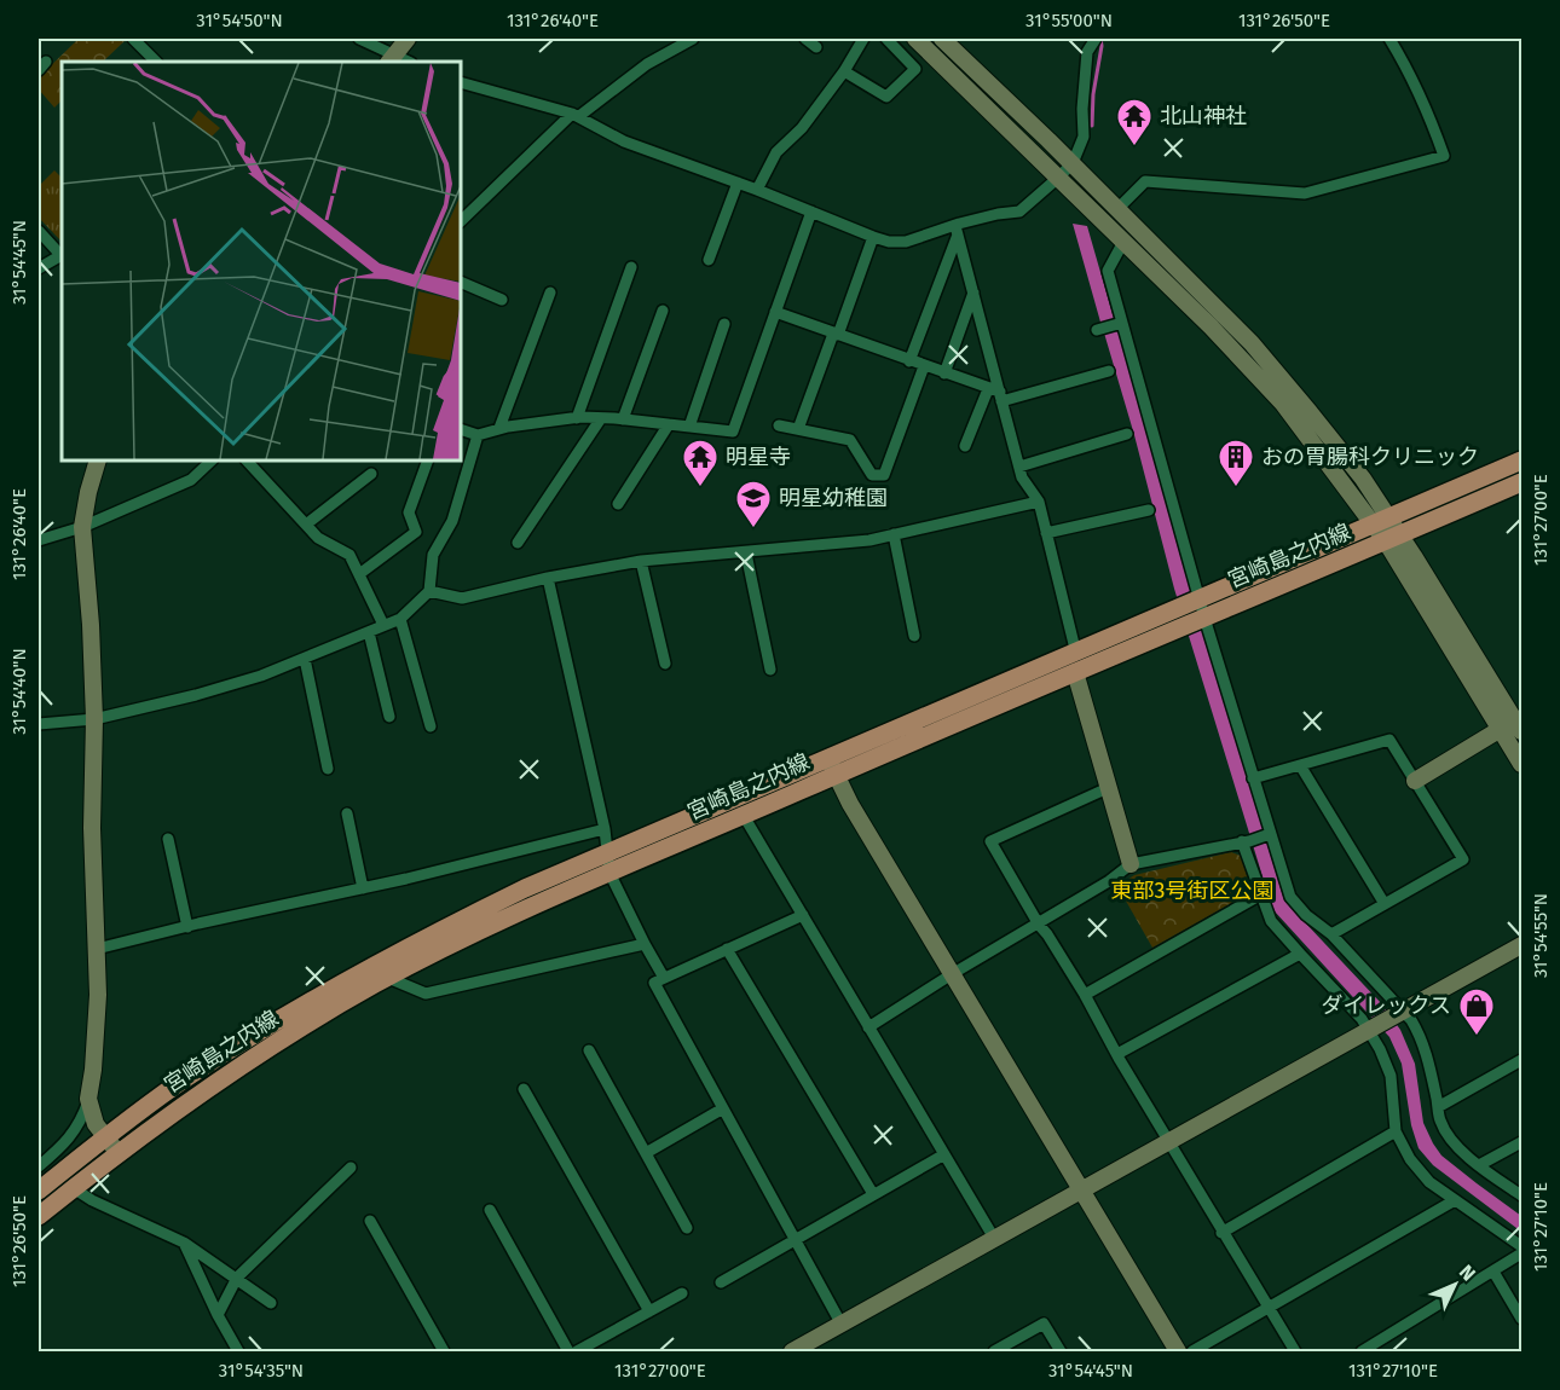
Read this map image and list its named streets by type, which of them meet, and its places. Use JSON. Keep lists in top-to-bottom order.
{
  "streets": {
    "main road": ["宮崎島之内線"]
  },
  "parks": ["東部3号街区公園"],
  "places": {
    "temple": ["北山神社", "明星寺"],
    "building": ["おの胃腸科クリニック"],
    "school or university": ["明星幼稚園"],
    "shop": ["ダイレックス"]
  },
  "north": "top right",
  "coordinates": [
    "31°54'50\"N",
    "131°26'40\"E",
    "31°55'00\"N",
    "131°26'50\"E",
    "31°54'45\"N",
    "131°27'00\"E",
    "31°54'40\"N",
    "31°54'55\"N",
    "131°27'10\"E",
    "31°54'35\"N"
  ]
}
